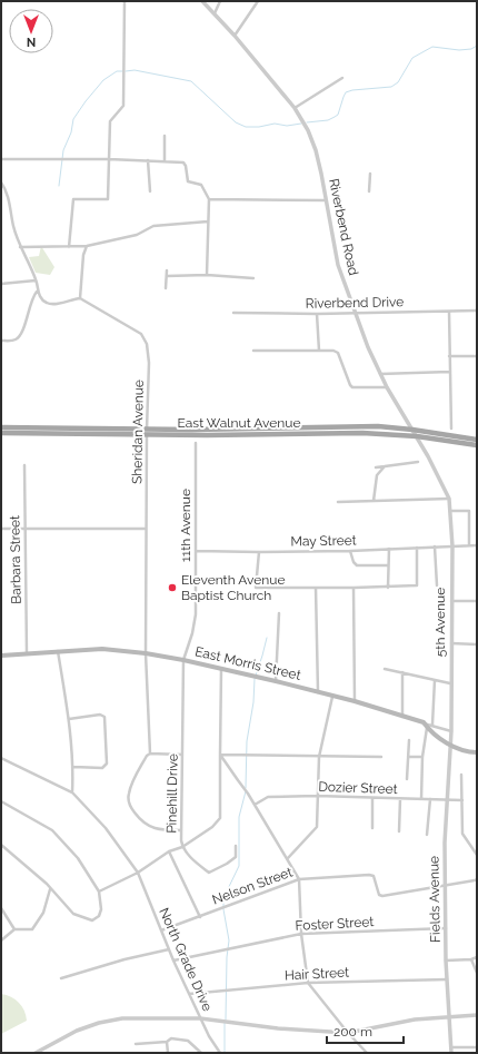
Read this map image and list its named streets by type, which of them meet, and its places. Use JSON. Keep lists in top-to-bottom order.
{
  "streets": {
    "main road": ["East Walnut Avenue", "East Morris Street"],
    "street": [
      "Riverbend Road",
      "Riverbend Drive",
      "Sheridan Avenue",
      "11th Avenue",
      "May Street",
      "Barbara Street",
      "5th Avenue",
      "Dozier Street",
      "Pinehill Drive",
      "Nelson Street",
      "Fields Avenue",
      "Foster Street",
      "North Grade Drive",
      "Hair Street"
    ]
  },
  "crossings": [
    ["Riverbend Road", "Riverbend Drive"],
    ["Riverbend Road", "East Walnut Avenue"],
    ["Riverbend Road", "5th Avenue"],
    ["East Walnut Avenue", "Sheridan Avenue"],
    ["Sheridan Avenue", "East Morris Street"],
    ["11th Avenue", "May Street"],
    ["11th Avenue", "East Morris Street"],
    ["11th Avenue", "Pinehill Drive"],
    ["May Street", "5th Avenue"],
    ["Barbara Street", "East Morris Street"],
    ["5th Avenue", "Fields Avenue"],
    ["East Morris Street", "Pinehill Drive"],
    ["Dozier Street", "Fields Avenue"],
    ["Nelson Street", "Fields Avenue"],
    ["Nelson Street", "North Grade Drive"],
    ["Fields Avenue", "Foster Street"],
    ["Fields Avenue", "Hair Street"],
    ["Foster Street", "North Grade Drive"],
    ["North Grade Drive", "Hair Street"]
  ],
  "places": ["Eleventh Avenue Baptist Church"],
  "scale_bar": "200 m",
  "north": "bottom"
}
